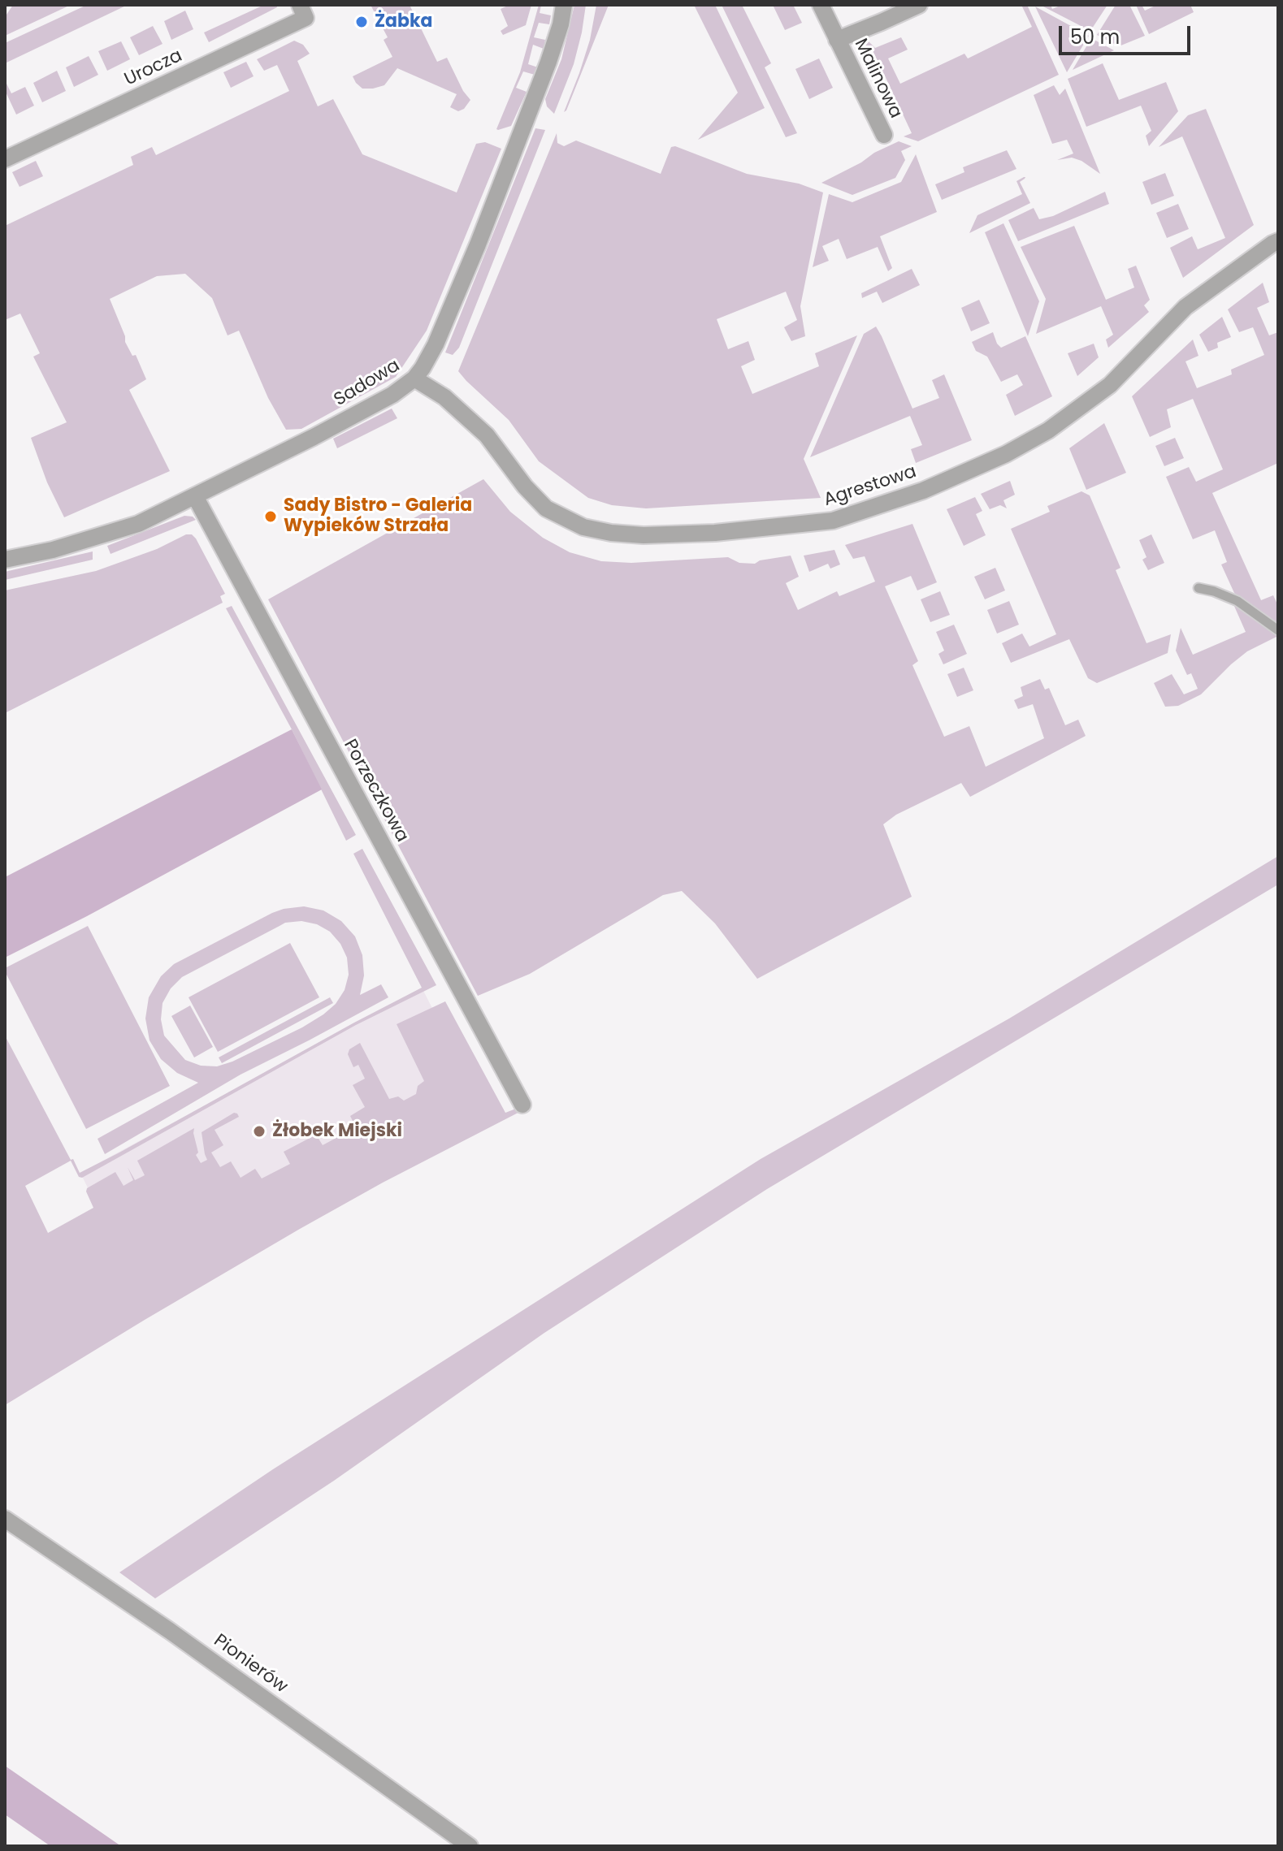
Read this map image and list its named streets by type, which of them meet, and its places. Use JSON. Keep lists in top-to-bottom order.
{
  "streets": {
    "street": [
      "Urocza",
      "Malinowa",
      "Sadowa",
      "Agrestowa",
      "Porzeczkowa",
      "Pionierów"
    ]
  },
  "crossings": [
    ["Sadowa", "Agrestowa"],
    ["Sadowa", "Porzeczkowa"]
  ],
  "places": ["Żabka", "Sady Bistro - Galeria Wypieków Strzała", "Żłobek Miejski"],
  "scale_bar": "50 m"
}
